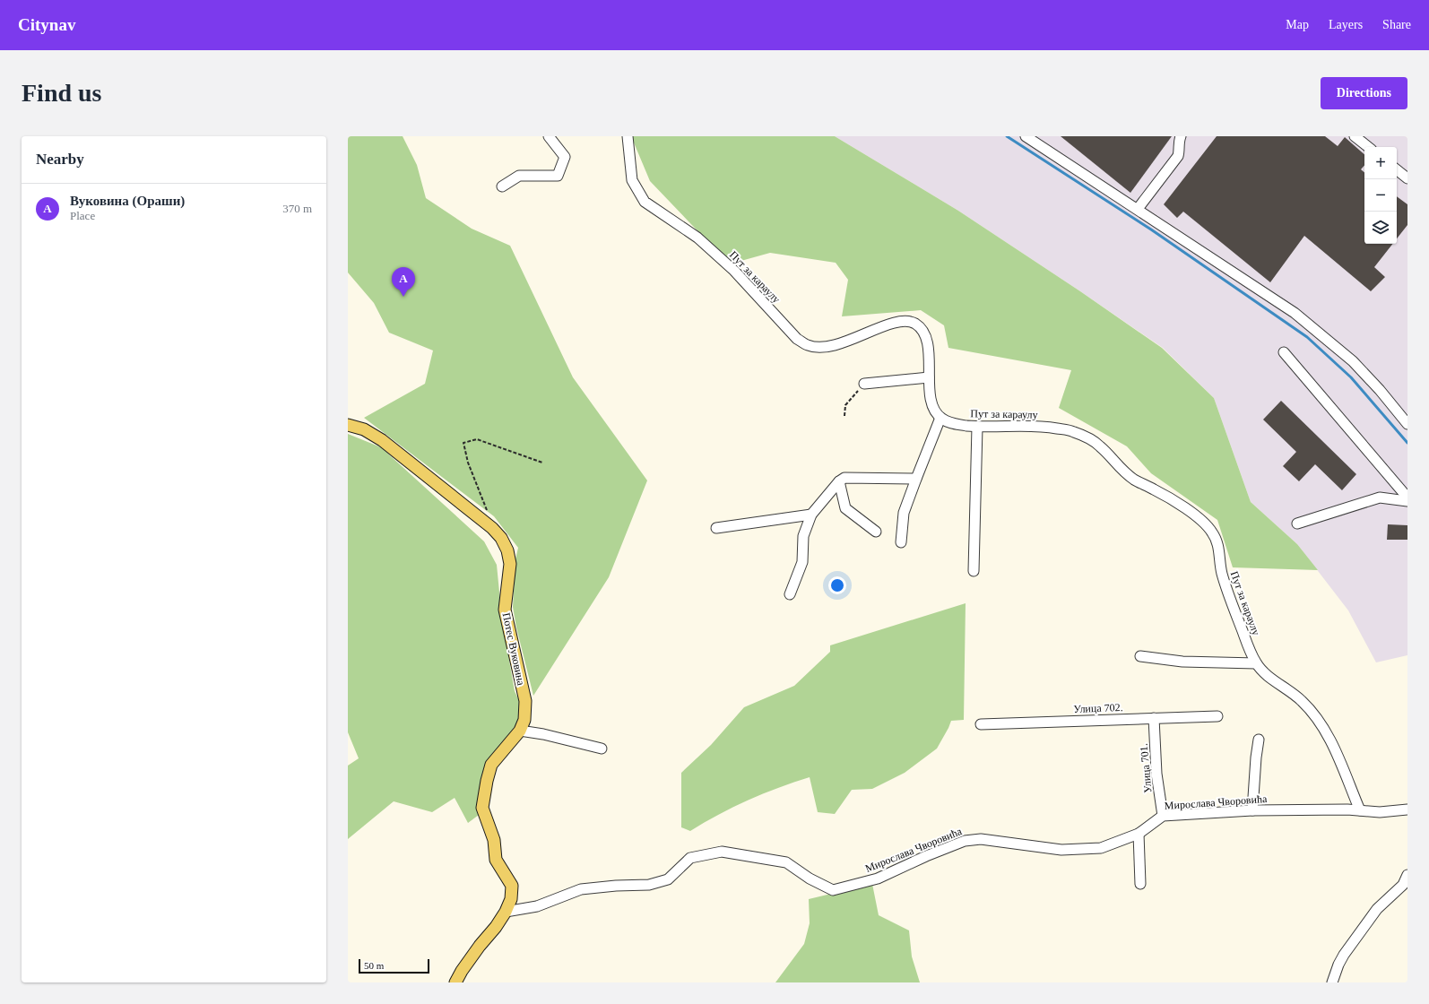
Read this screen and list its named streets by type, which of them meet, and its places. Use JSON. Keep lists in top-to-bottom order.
{
  "streets": {
    "main road": ["Потес Вуковина"],
    "street": [
      "Пут за караулу",
      "Улица 702.",
      "Улица 701.",
      "Мирослава Чворовића"
    ]
  },
  "crossings": [
    ["Пут за караулу", "Мирослава Чворовића"],
    ["Потес Вуковина", "Мирослава Чворовића"],
    ["Улица 702.", "Улица 701."],
    ["Улица 701.", "Мирослава Чворовића"]
  ],
  "scale_bar": "50 m",
  "page": {
    "header": "Citynav",
    "nav": ["Map", "Layers", "Share"],
    "buttons": "Directions",
    "title": "Find us",
    "heading": "Nearby",
    "map_buttons": ["+", "−"],
    "list": [
      {
        "mark": "A",
        "name": "Вуковина (Ораши)",
        "note": "Place",
        "value": "370 m"
      }
    ],
    "pins": "A",
    "scale": "50 m"
  }
}
